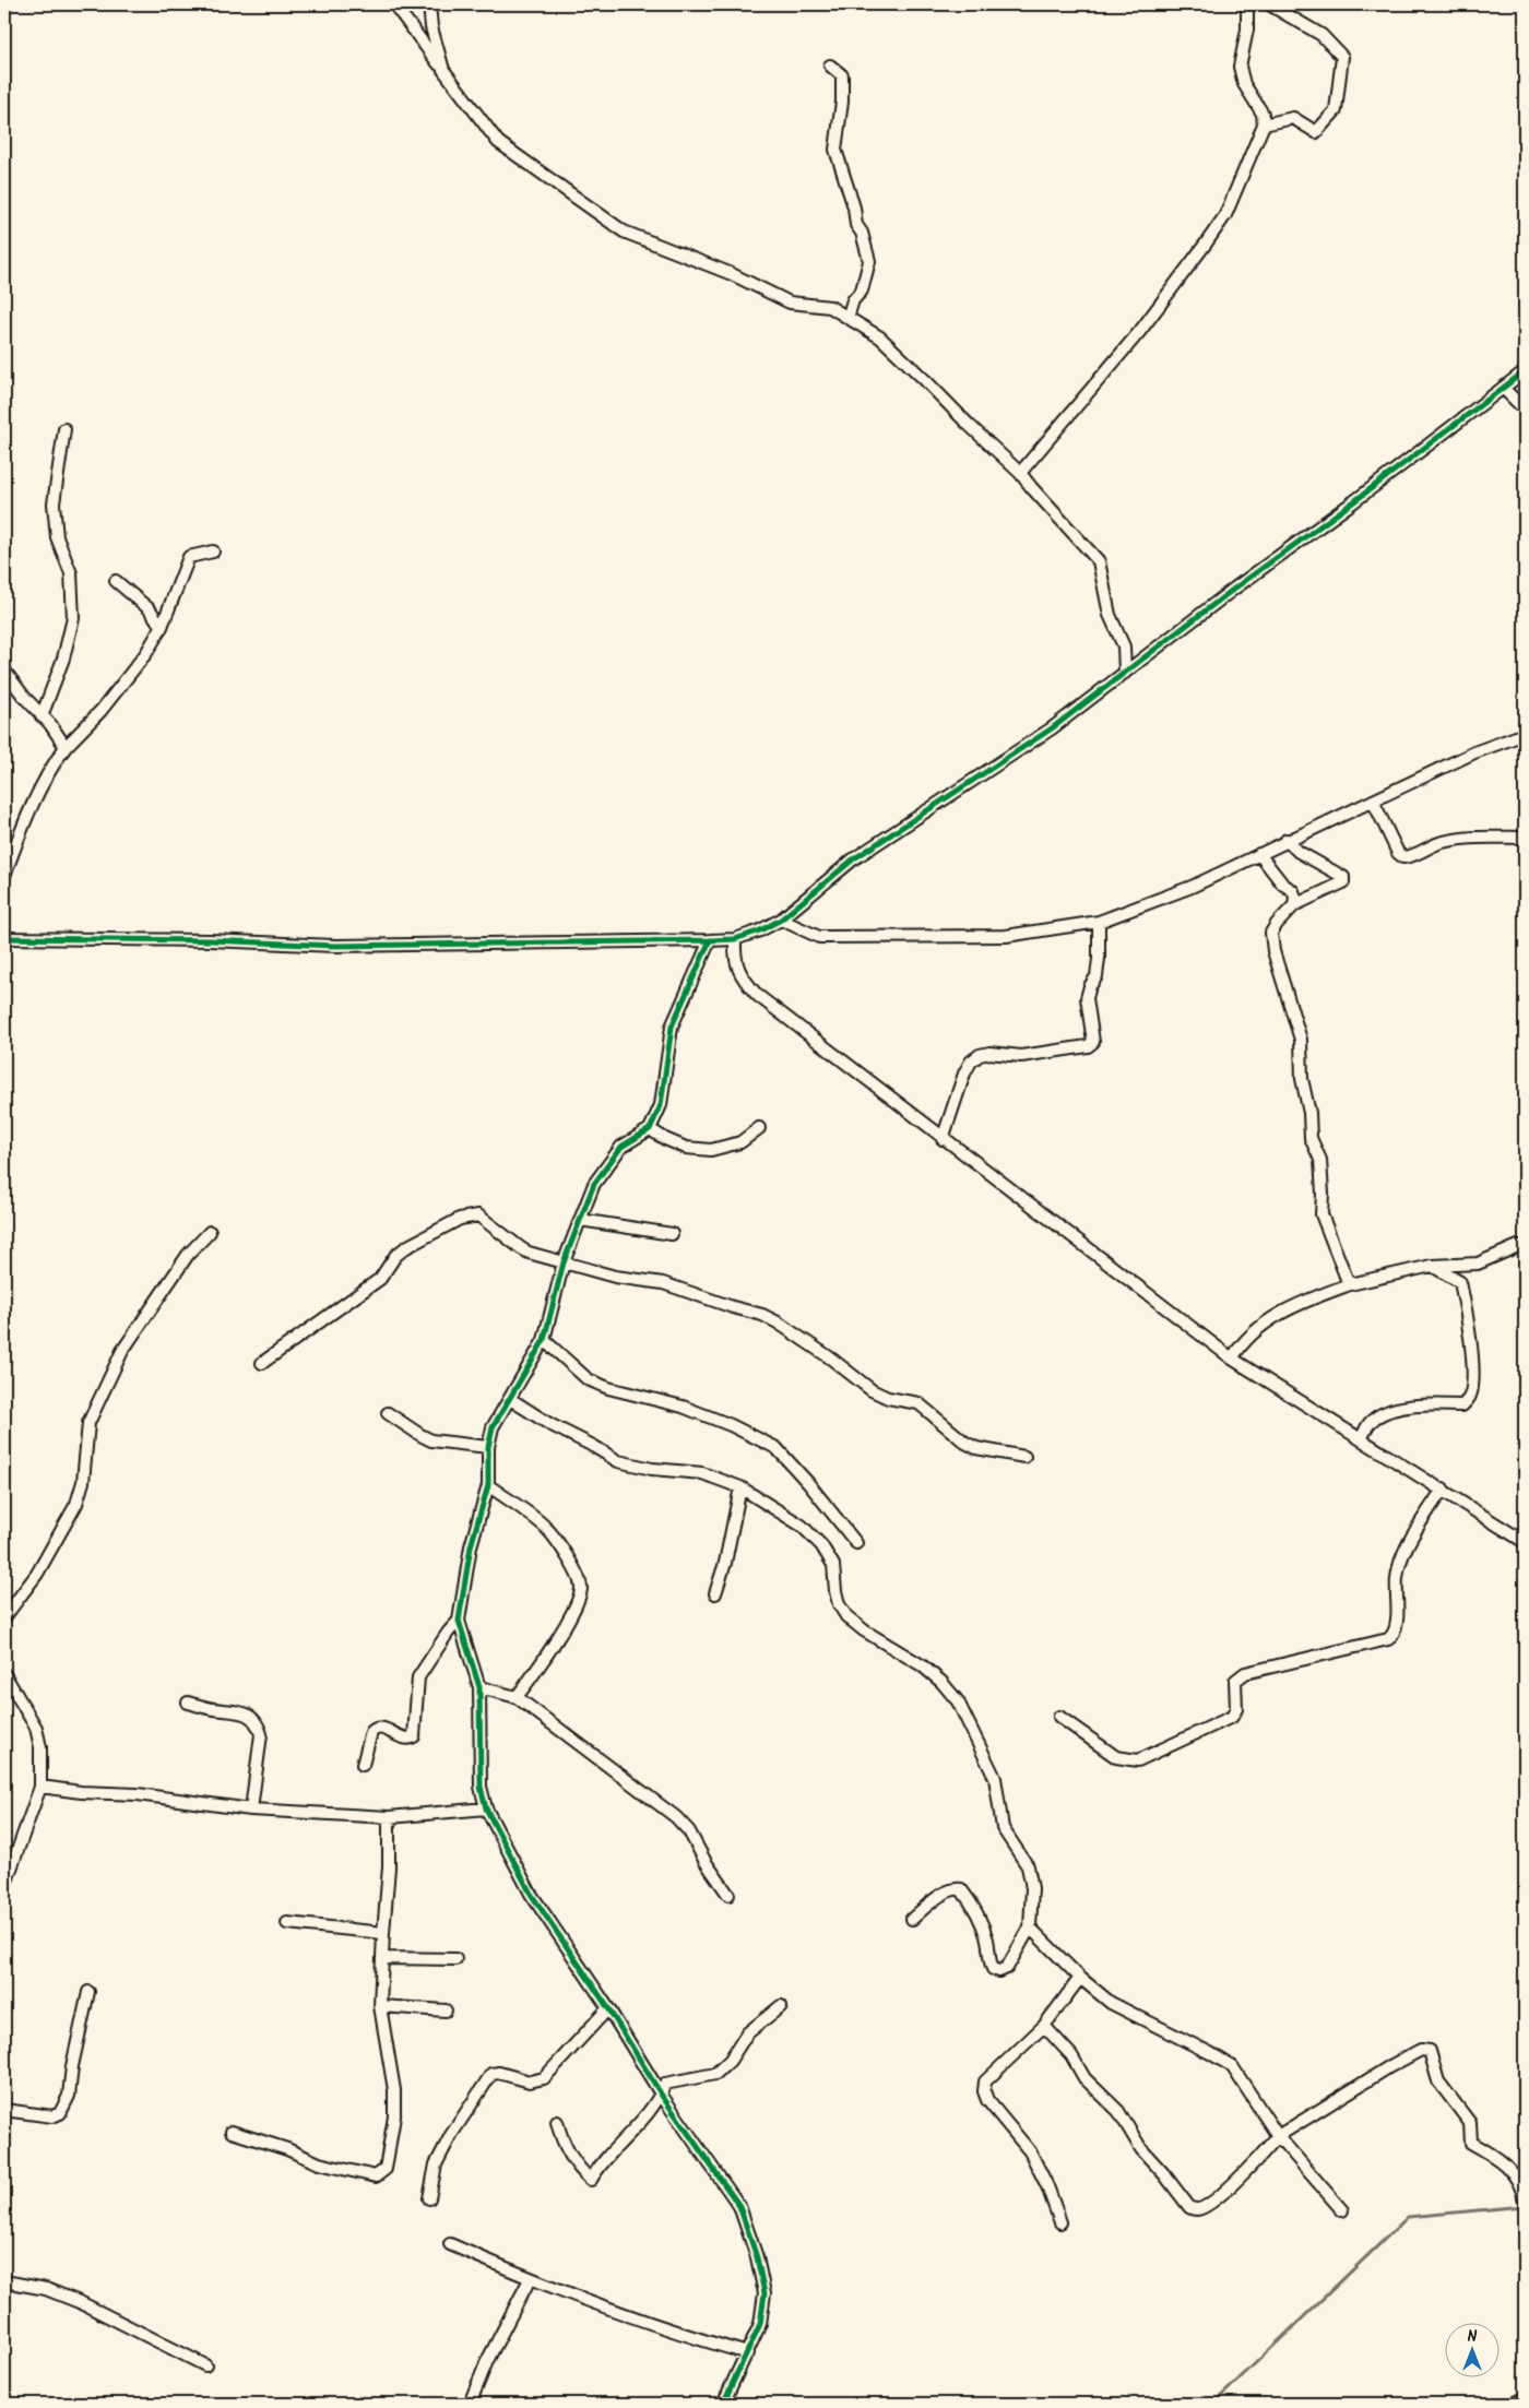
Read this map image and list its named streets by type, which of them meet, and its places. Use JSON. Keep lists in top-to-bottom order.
{
  "north": "top"
}
